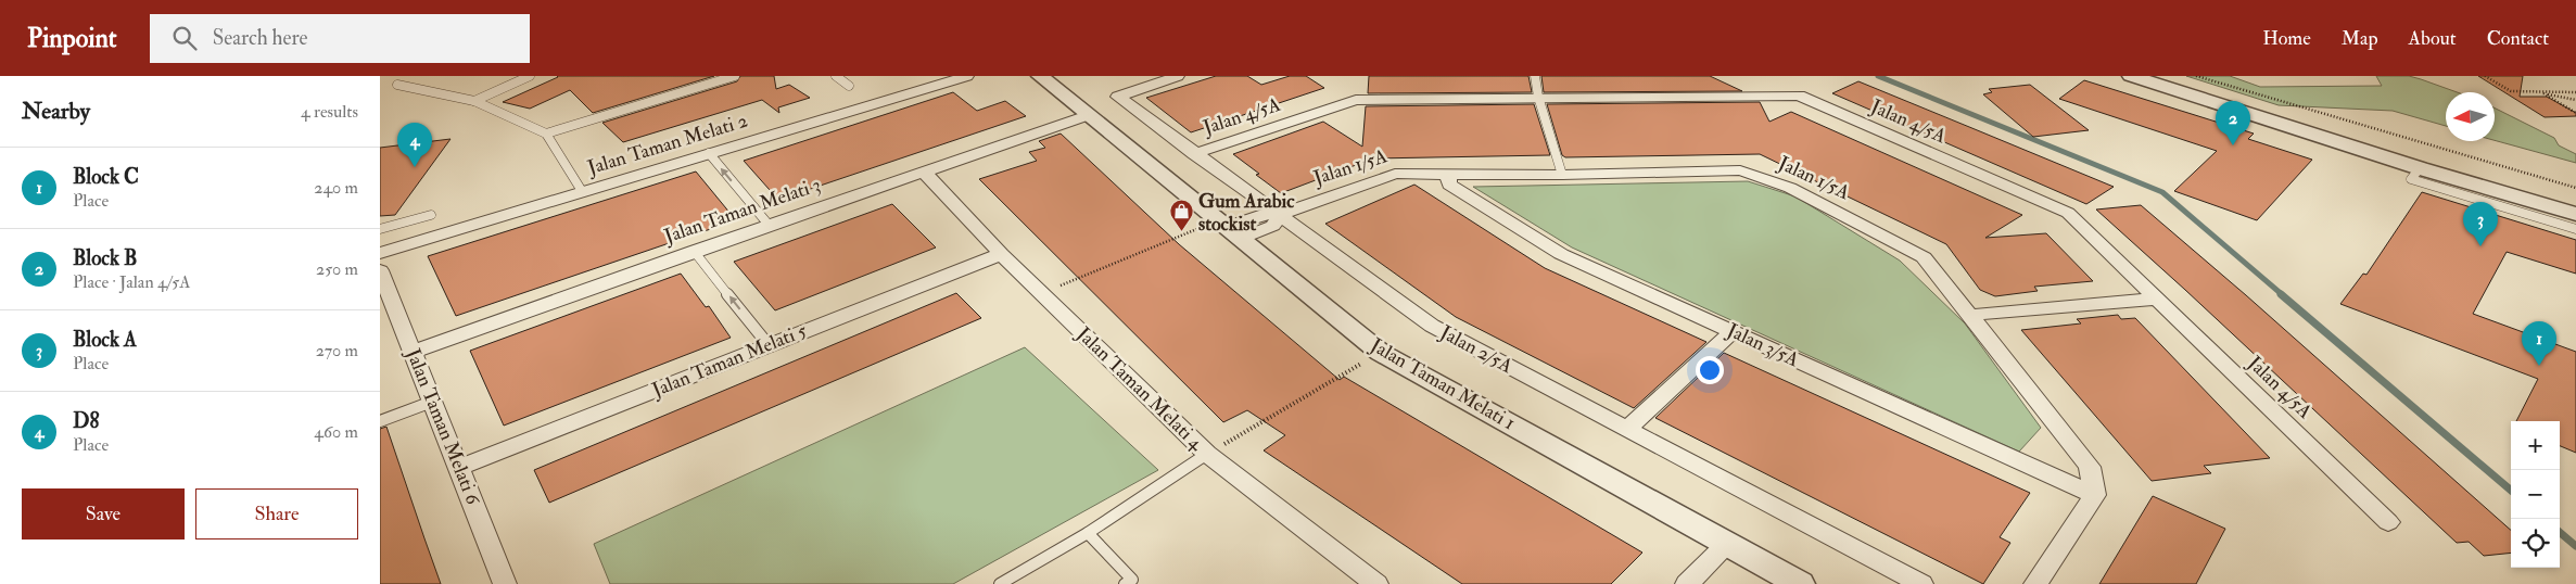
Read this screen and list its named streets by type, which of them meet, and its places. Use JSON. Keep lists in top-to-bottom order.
{
  "streets": {
    "street": [
      "Jalan 4/5A",
      "Jalan Taman Melati 2",
      "Jalan 1/5A",
      "Jalan Taman Melati 3",
      "Jalan 3/5A",
      "Jalan 2/5A",
      "Jalan Taman Melati 5",
      "Jalan Taman Melati 1",
      "Jalan Taman Melati 4",
      "Jalan Taman Melati 6"
    ]
  },
  "crossings": [
    ["Jalan 4/5A", "Jalan 2/5A"],
    ["Jalan 1/5A", "Jalan 3/5A"],
    ["Jalan 1/5A", "Jalan 2/5A"],
    ["Jalan 1/5A", "Jalan Taman Melati 1"],
    ["Jalan Taman Melati 3", "Jalan Taman Melati 1"],
    ["Jalan Taman Melati 3", "Jalan Taman Melati 4"],
    ["Jalan Taman Melati 3", "Jalan Taman Melati 6"],
    ["Jalan Taman Melati 5", "Jalan Taman Melati 4"],
    ["Jalan Taman Melati 5", "Jalan Taman Melati 6"]
  ],
  "places": {
    "shop": ["Gum Arabic stockist"]
  },
  "north": "left",
  "page": {
    "header": "Pinpoint",
    "search": "Search here",
    "nav": [
      "Home",
      "Map",
      "About",
      "Contact"
    ],
    "heading": ["Nearby", "4 results"],
    "pins": [
      "2",
      "4",
      "3",
      "1"
    ],
    "list": [
      {
        "mark": "1",
        "name": "Block C",
        "note": "Place",
        "value": "240 m"
      },
      {
        "mark": "2",
        "name": "Block B",
        "note": "Place · Jalan 4/5A",
        "value": "250 m"
      },
      {
        "mark": "3",
        "name": "Block A",
        "note": "Place",
        "value": "270 m"
      },
      {
        "mark": "4",
        "name": "D8",
        "note": "Place",
        "value": "460 m"
      }
    ],
    "map_buttons": ["+", "−"],
    "buttons": ["Save", "Share"]
  }
}
